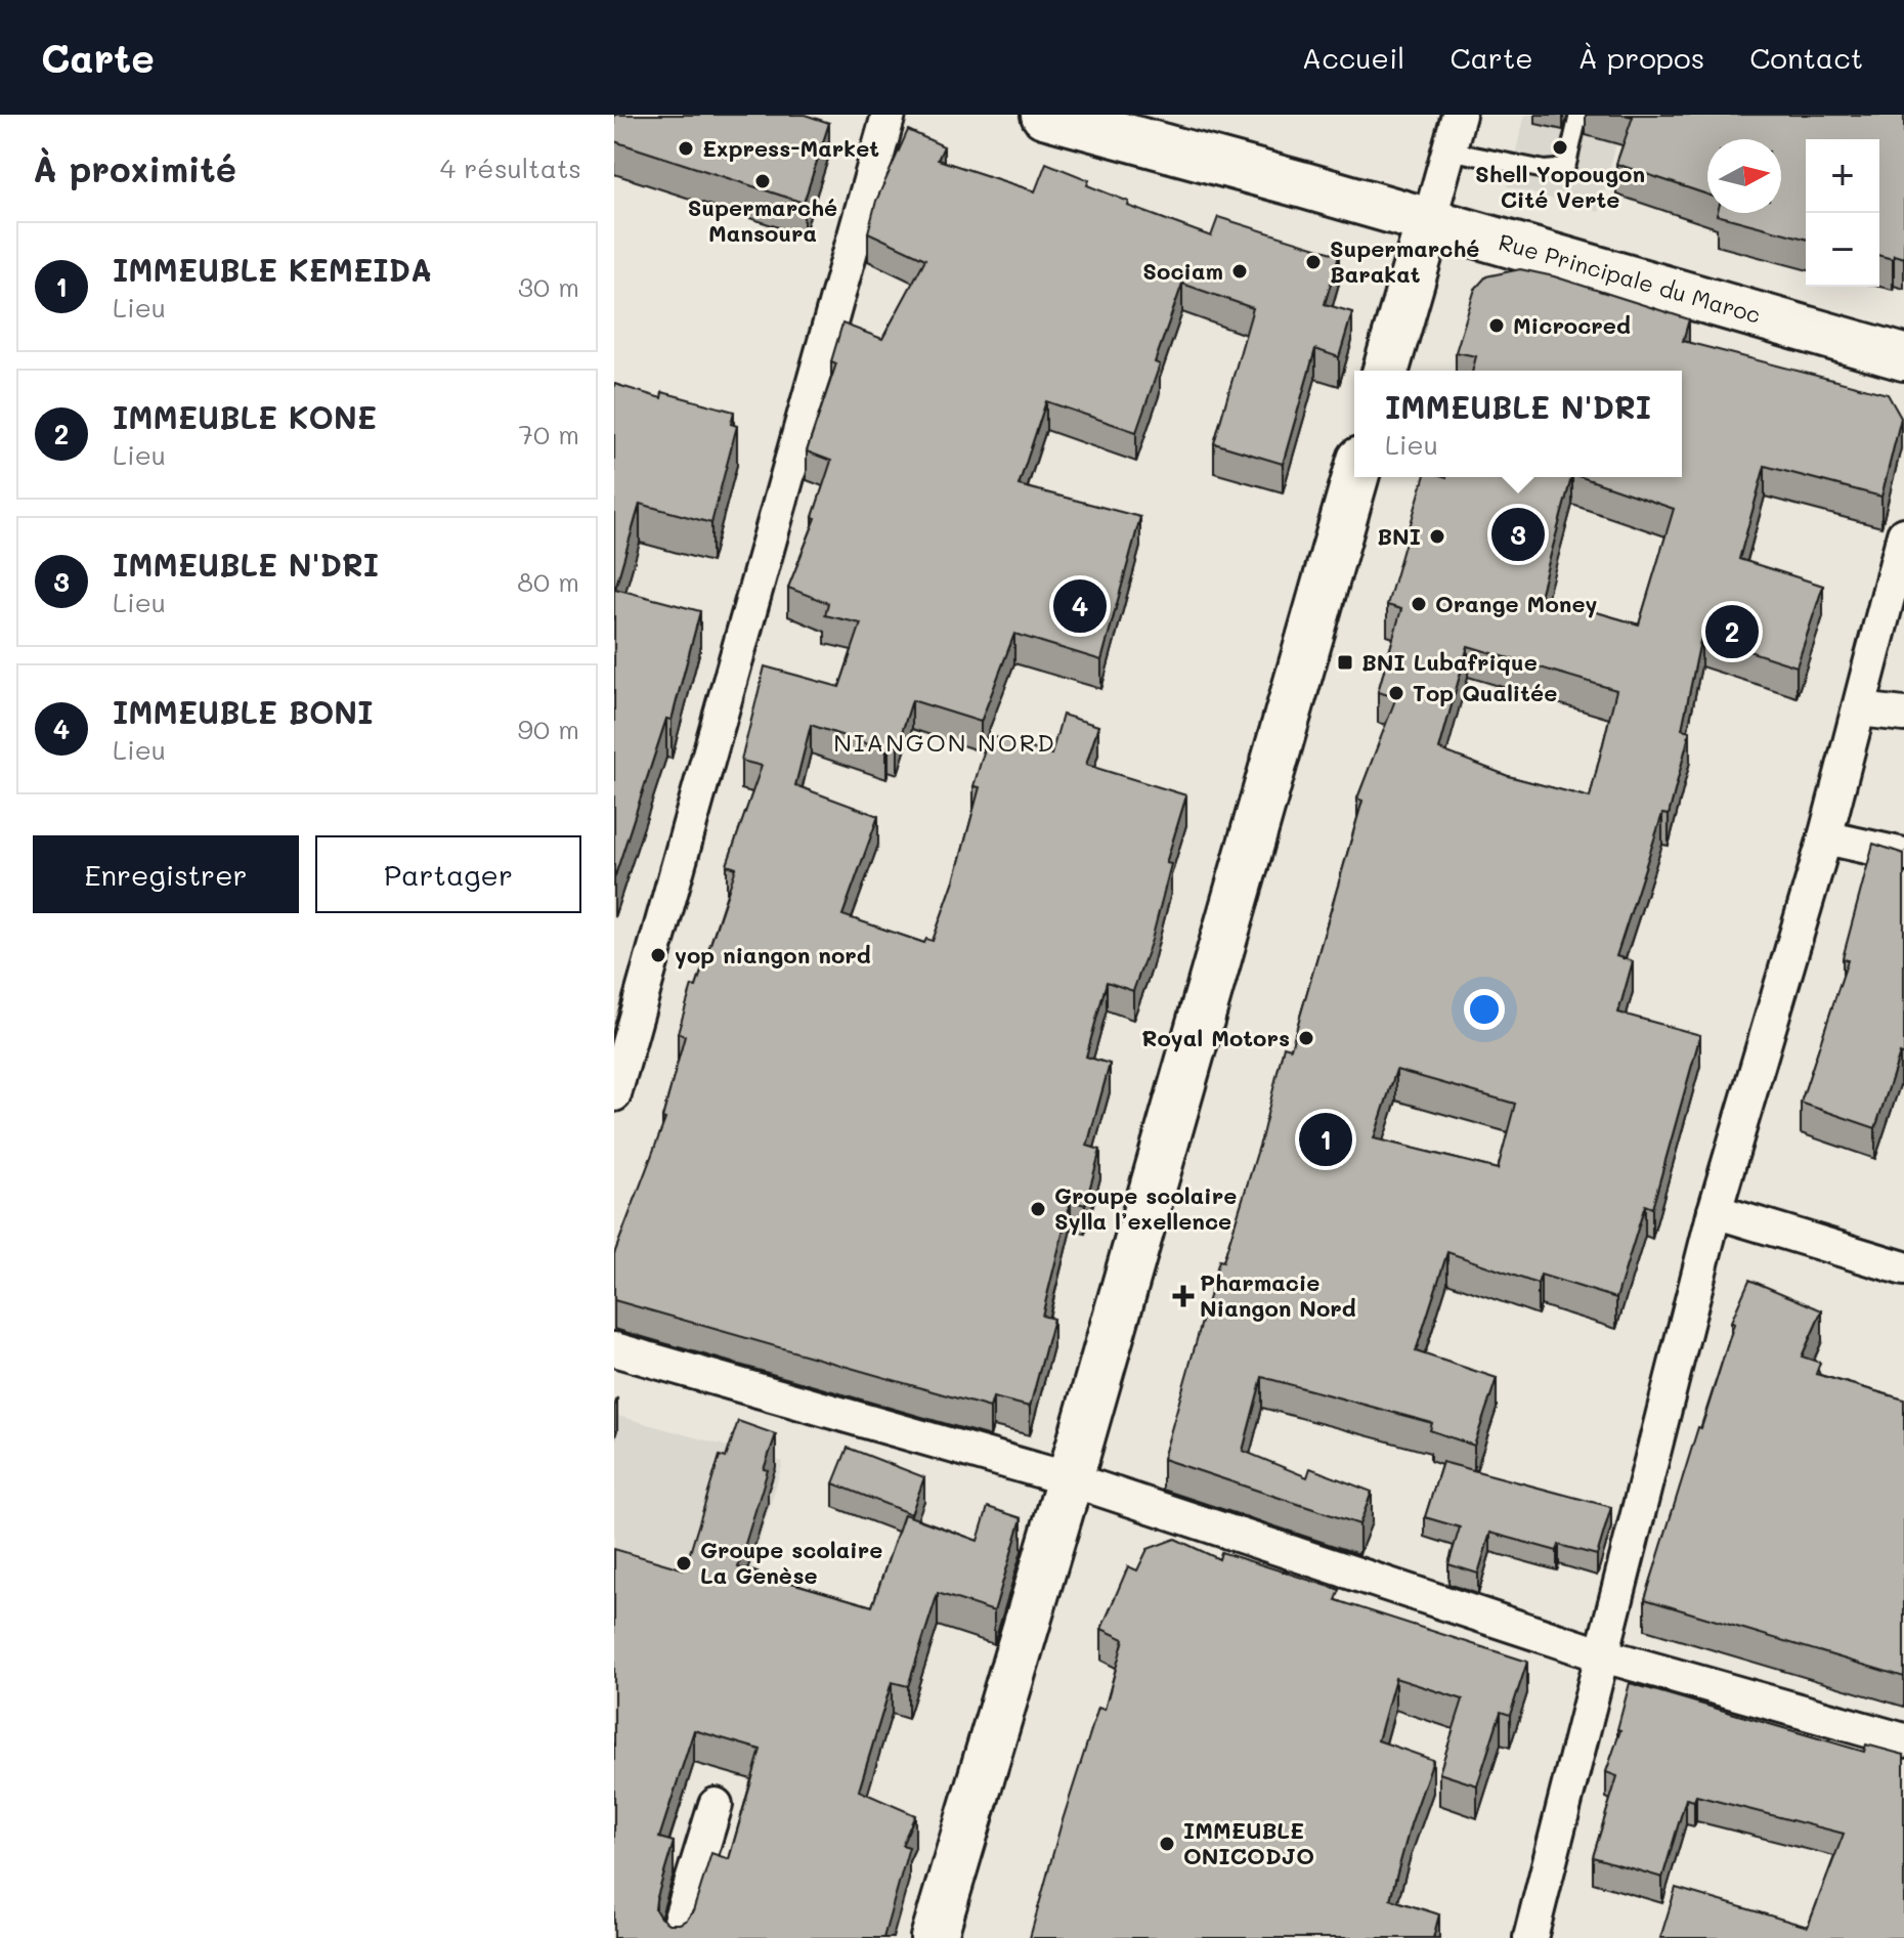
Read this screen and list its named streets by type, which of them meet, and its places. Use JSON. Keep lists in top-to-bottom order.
{
  "streets": {
    "street": ["Rue Principale du Maroc"]
  },
  "districts": ["NIANGON NORD"],
  "places": {
    "other": [
      "Shell Yopougon Cité Verte",
      "Express-Market",
      "Supermarché Mansoura",
      "Supermarché Barakat",
      "Sociam",
      "Microcred",
      "BNI",
      "Orange Money",
      "Top Qualitée",
      "yop niangon nord",
      "Royal Motors",
      "Groupe scolaire Sylla l’exellence",
      "Groupe scolaire La Genèse",
      "IMMEUBLE ONICODJO"
    ],
    "transit": ["BNI Lubafrique"],
    "health": ["Pharmacie Niangon Nord"]
  },
  "north": "right",
  "page": {
    "header": "Carte",
    "nav": [
      "Accueil",
      "Carte",
      "À propos",
      "Contact"
    ],
    "heading": ["À proximité", "4 résultats"],
    "map_buttons": ["+", "−"],
    "list": [
      {
        "mark": "1",
        "name": "IMMEUBLE KEMEIDA",
        "note": "Lieu",
        "value": "30 m"
      },
      {
        "mark": "2",
        "name": "IMMEUBLE KONE",
        "note": "Lieu",
        "value": "70 m"
      },
      {
        "mark": "3",
        "name": "IMMEUBLE N'DRI",
        "note": "Lieu",
        "value": "80 m"
      },
      {
        "mark": "4",
        "name": "IMMEUBLE BONI",
        "note": "Lieu",
        "value": "90 m"
      }
    ],
    "popup": ["IMMEUBLE N'DRI", "Lieu"],
    "pins": [
      "3",
      "4",
      "2",
      "1"
    ],
    "buttons": ["Enregistrer", "Partager"]
  }
}
